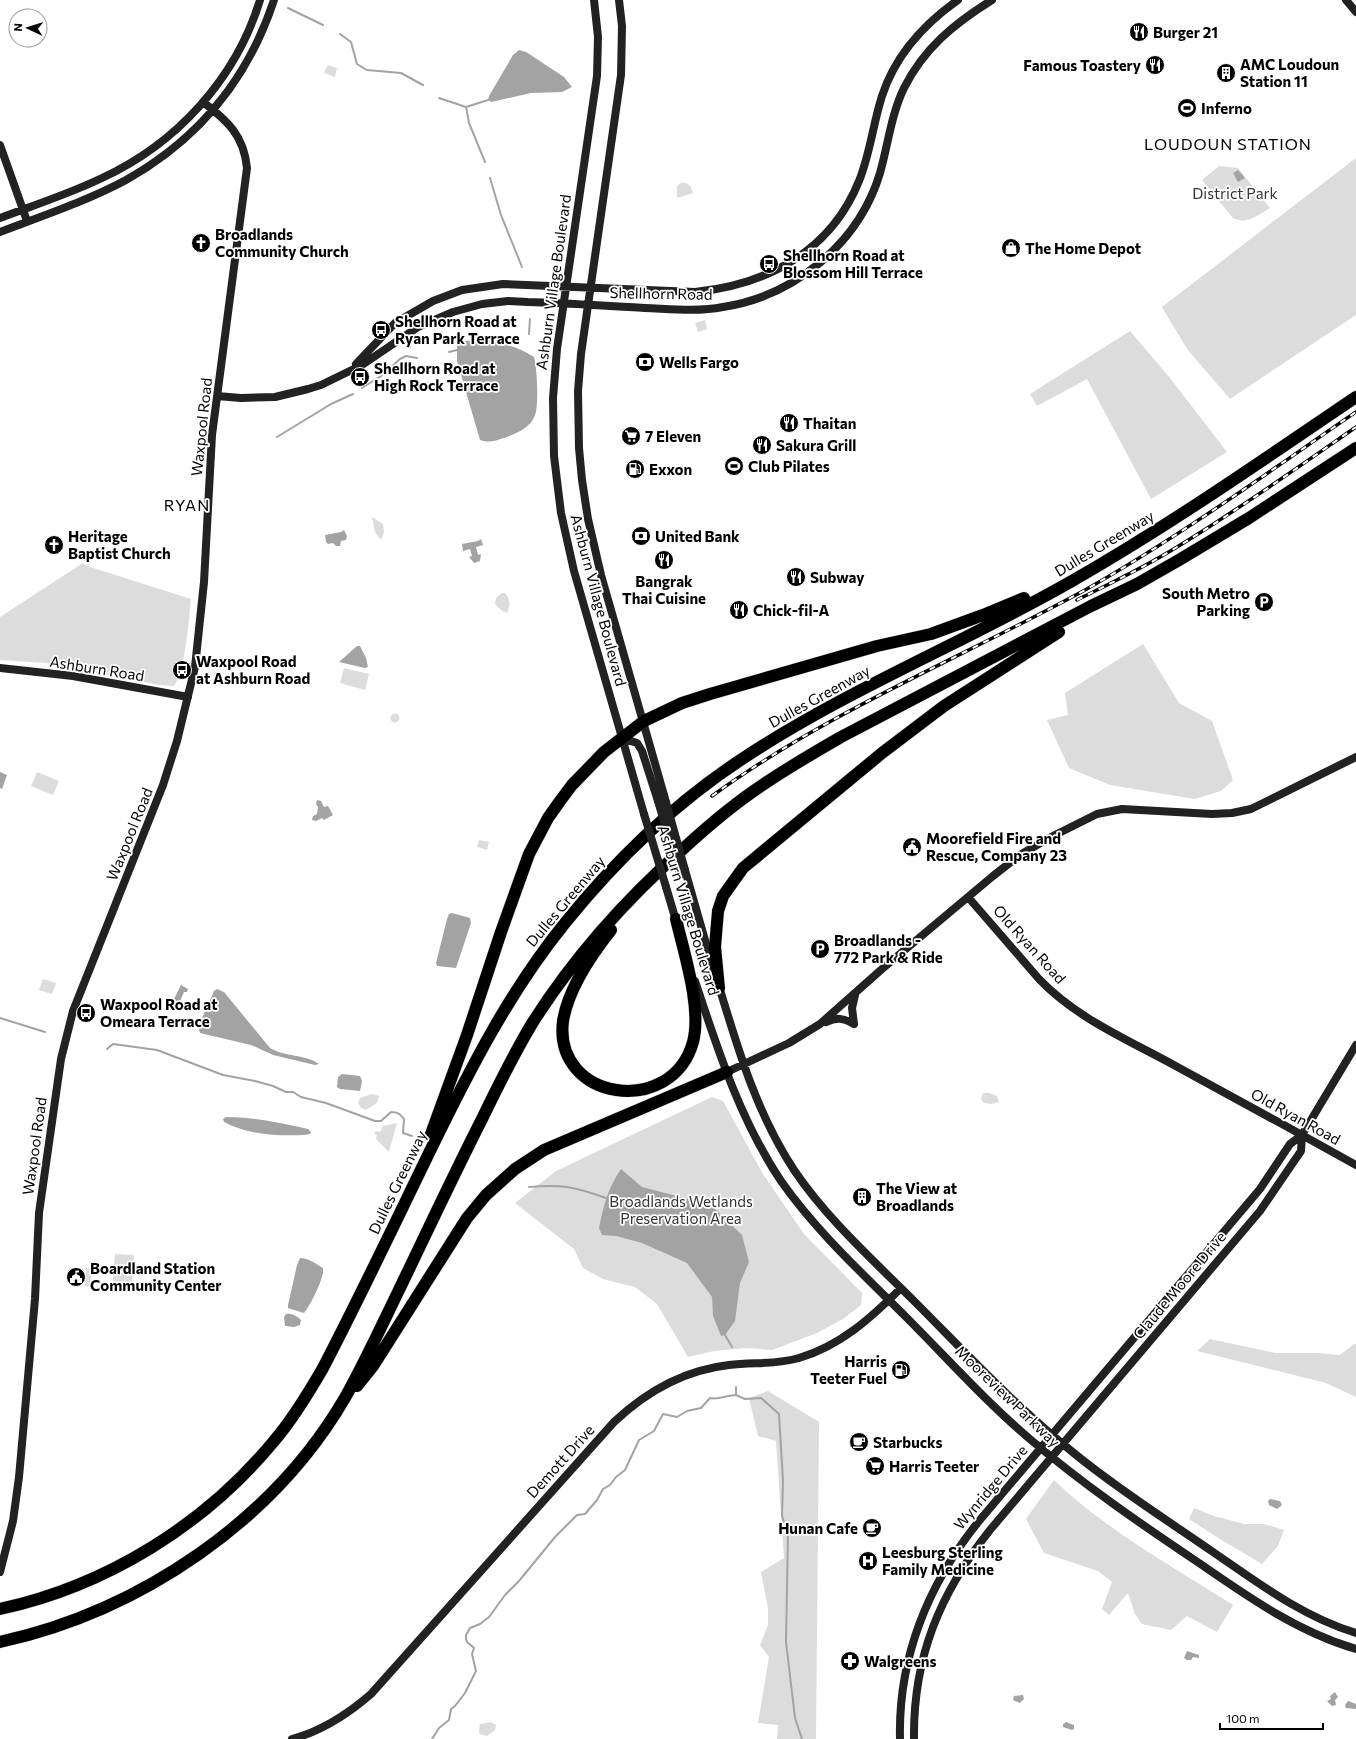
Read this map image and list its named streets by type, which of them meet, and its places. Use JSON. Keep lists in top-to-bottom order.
{
  "streets": {
    "highway": ["Dulles Greenway"],
    "street": [
      "Ashburn Village Boulevard",
      "Shellhorn Road",
      "Waxpool Road",
      "Ashburn Road",
      "Old Ryan Road",
      "Claude Moore Drive",
      "Mooreview Parkway",
      "Demott Drive",
      "Wynridge Drive"
    ]
  },
  "crossings": [
    ["Ashburn Village Boulevard", "Shellhorn Road"],
    ["Ashburn Village Boulevard", "Mooreview Parkway"],
    ["Shellhorn Road", "Waxpool Road"],
    ["Waxpool Road", "Ashburn Road"],
    ["Old Ryan Road", "Claude Moore Drive"],
    ["Claude Moore Drive", "Mooreview Parkway"],
    ["Claude Moore Drive", "Wynridge Drive"],
    ["Mooreview Parkway", "Demott Drive"],
    ["Mooreview Parkway", "Wynridge Drive"]
  ],
  "districts": ["LOUDOUN STATION", "RYAN"],
  "parks": ["District Park", "Broadlands Wetlands Preservation Area"],
  "places": {
    "restaurant": [
      "Burger 21",
      "Famous Toastery",
      "Thaitan",
      "Sakura Grill",
      "Bangrak Thai Cuisine",
      "Subway",
      "Chick-fil-A"
    ],
    "building": ["AMC Loudoun Station 11", "The View at Broadlands"],
    "sports": ["Inferno", "Club Pilates"],
    "church": ["Broadlands Community Church", "Heritage Baptist Church"],
    "shop": ["The Home Depot"],
    "bus stop": [
      "Shellhorn Road at Blossom Hill Terrace",
      "Shellhorn Road at Ryan Park Terrace",
      "Shellhorn Road at High Rock Terrace",
      "Waxpool Road at Ashburn Road",
      "Waxpool Road at Omeara Terrace"
    ],
    "bank": ["Wells Fargo", "United Bank"],
    "supermarket": ["7 Eleven", "Harris Teeter"],
    "fuel station": ["Exxon", "Harris Teeter Fuel"],
    "parking": ["South Metro Parking", "Broadlands - 772 Park & Ride"],
    "public building": ["Moorefield Fire and Rescue, Company 23", "Boardland Station Community Center"],
    "cafe": ["Starbucks", "Hunan Cafe"],
    "hospital": ["Leesburg Sterling Family Medicine"],
    "pharmacy": ["Walgreens"]
  },
  "scale_bar": "100 m",
  "north": "left"
}
